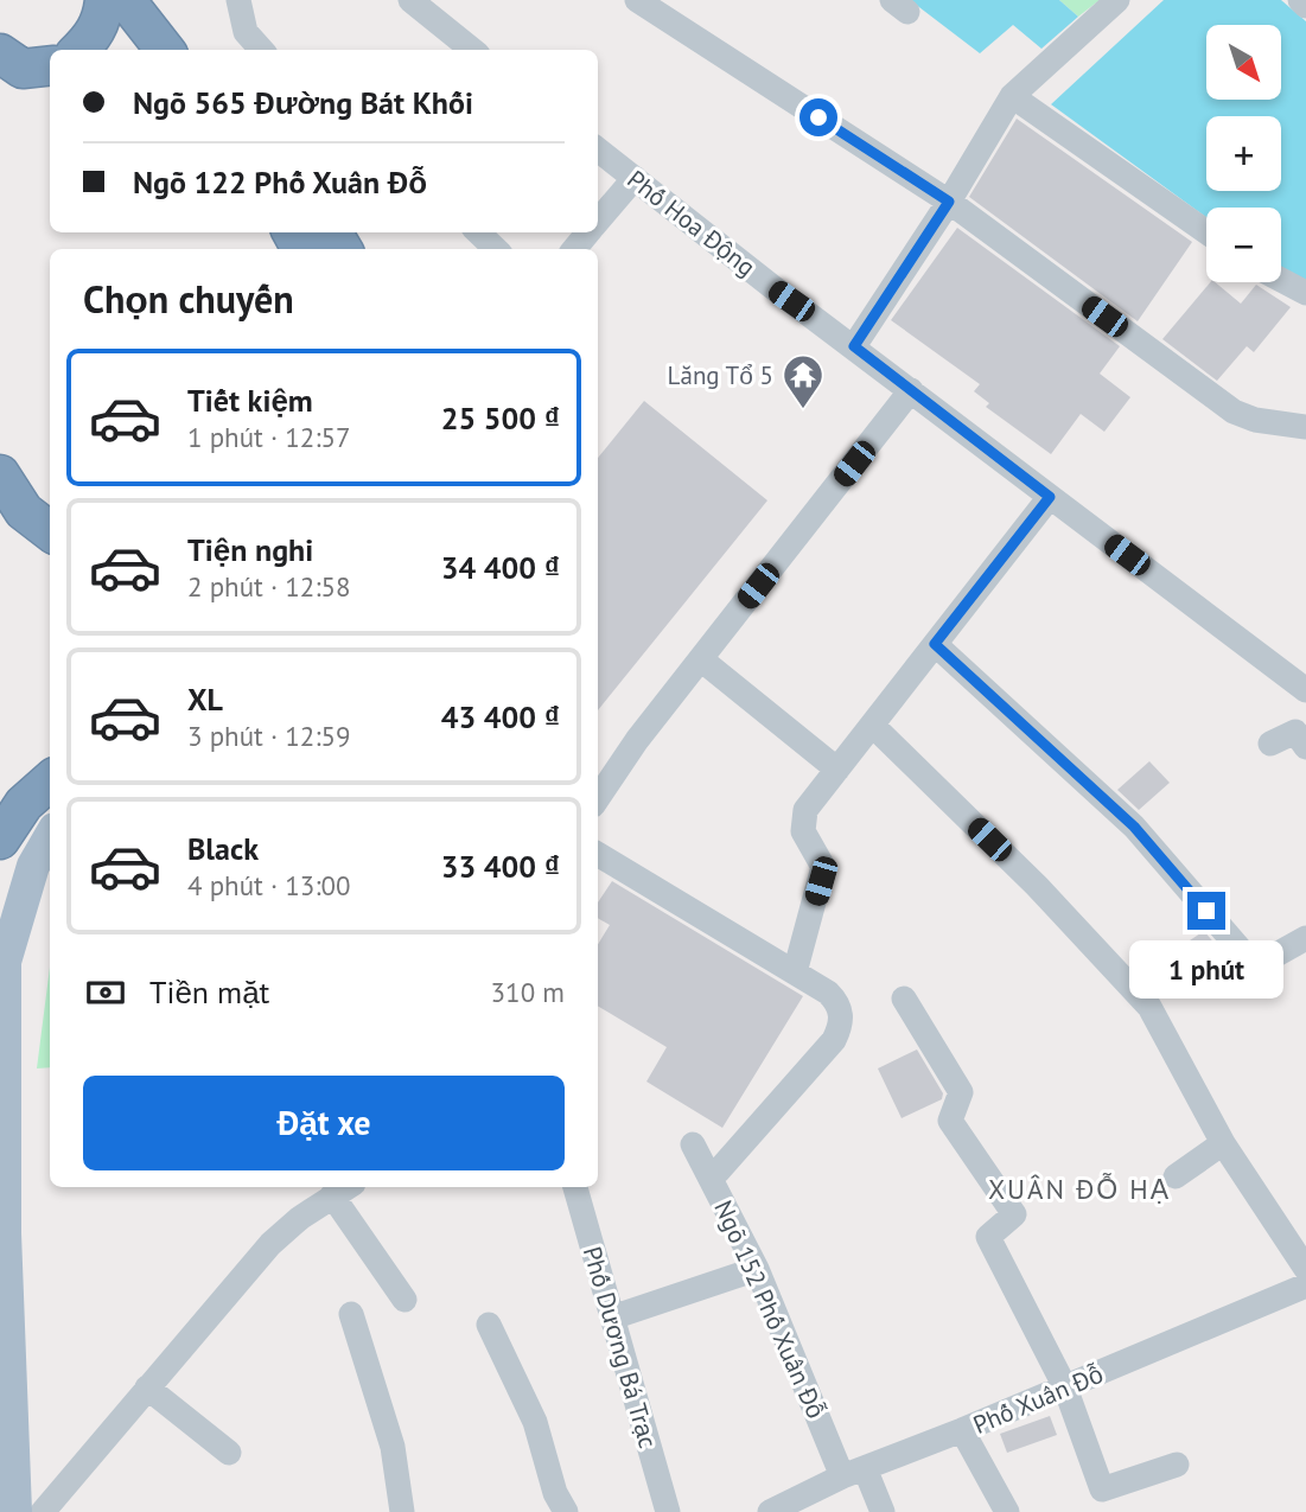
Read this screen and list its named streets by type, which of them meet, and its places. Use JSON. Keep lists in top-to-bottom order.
{
  "streets": {
    "street": [
      "Phố Hoa Động",
      "Ngõ 152 Phố Xuân Đỗ",
      "Phố Dương Bá Trạc",
      "Phố Xuân Đỗ"
    ]
  },
  "crossings": [
    ["Ngõ 152 Phố Xuân Đỗ", "Phố Xuân Đỗ"]
  ],
  "districts": ["XUÂN ĐỖ HẠ"],
  "places": {
    "temple": ["Lăng Tổ 5"]
  },
  "north": "bottom right",
  "page": {
    "map_buttons": ["+", "−"],
    "banner": ["Ngõ 565 Đường Bát Khối", "Ngõ 122 Phố Xuân Đỗ"],
    "heading": "Chọn chuyến",
    "list": [
      {
        "name": "Tiết kiệm",
        "note": "1 phút · 12:57",
        "value": "25 500 ₫"
      },
      {
        "name": "Tiện nghi",
        "note": "2 phút · 12:58",
        "value": "34 400 ₫"
      },
      {
        "name": "XL",
        "note": "3 phút · 12:59",
        "value": "43 400 ₫"
      },
      {
        "name": "Black",
        "note": "4 phút · 13:00",
        "value": "33 400 ₫"
      }
    ],
    "bubble": "1 phút",
    "pay": ["Tiền mặt", "310 m"],
    "buttons": "Đặt xe"
  }
}
